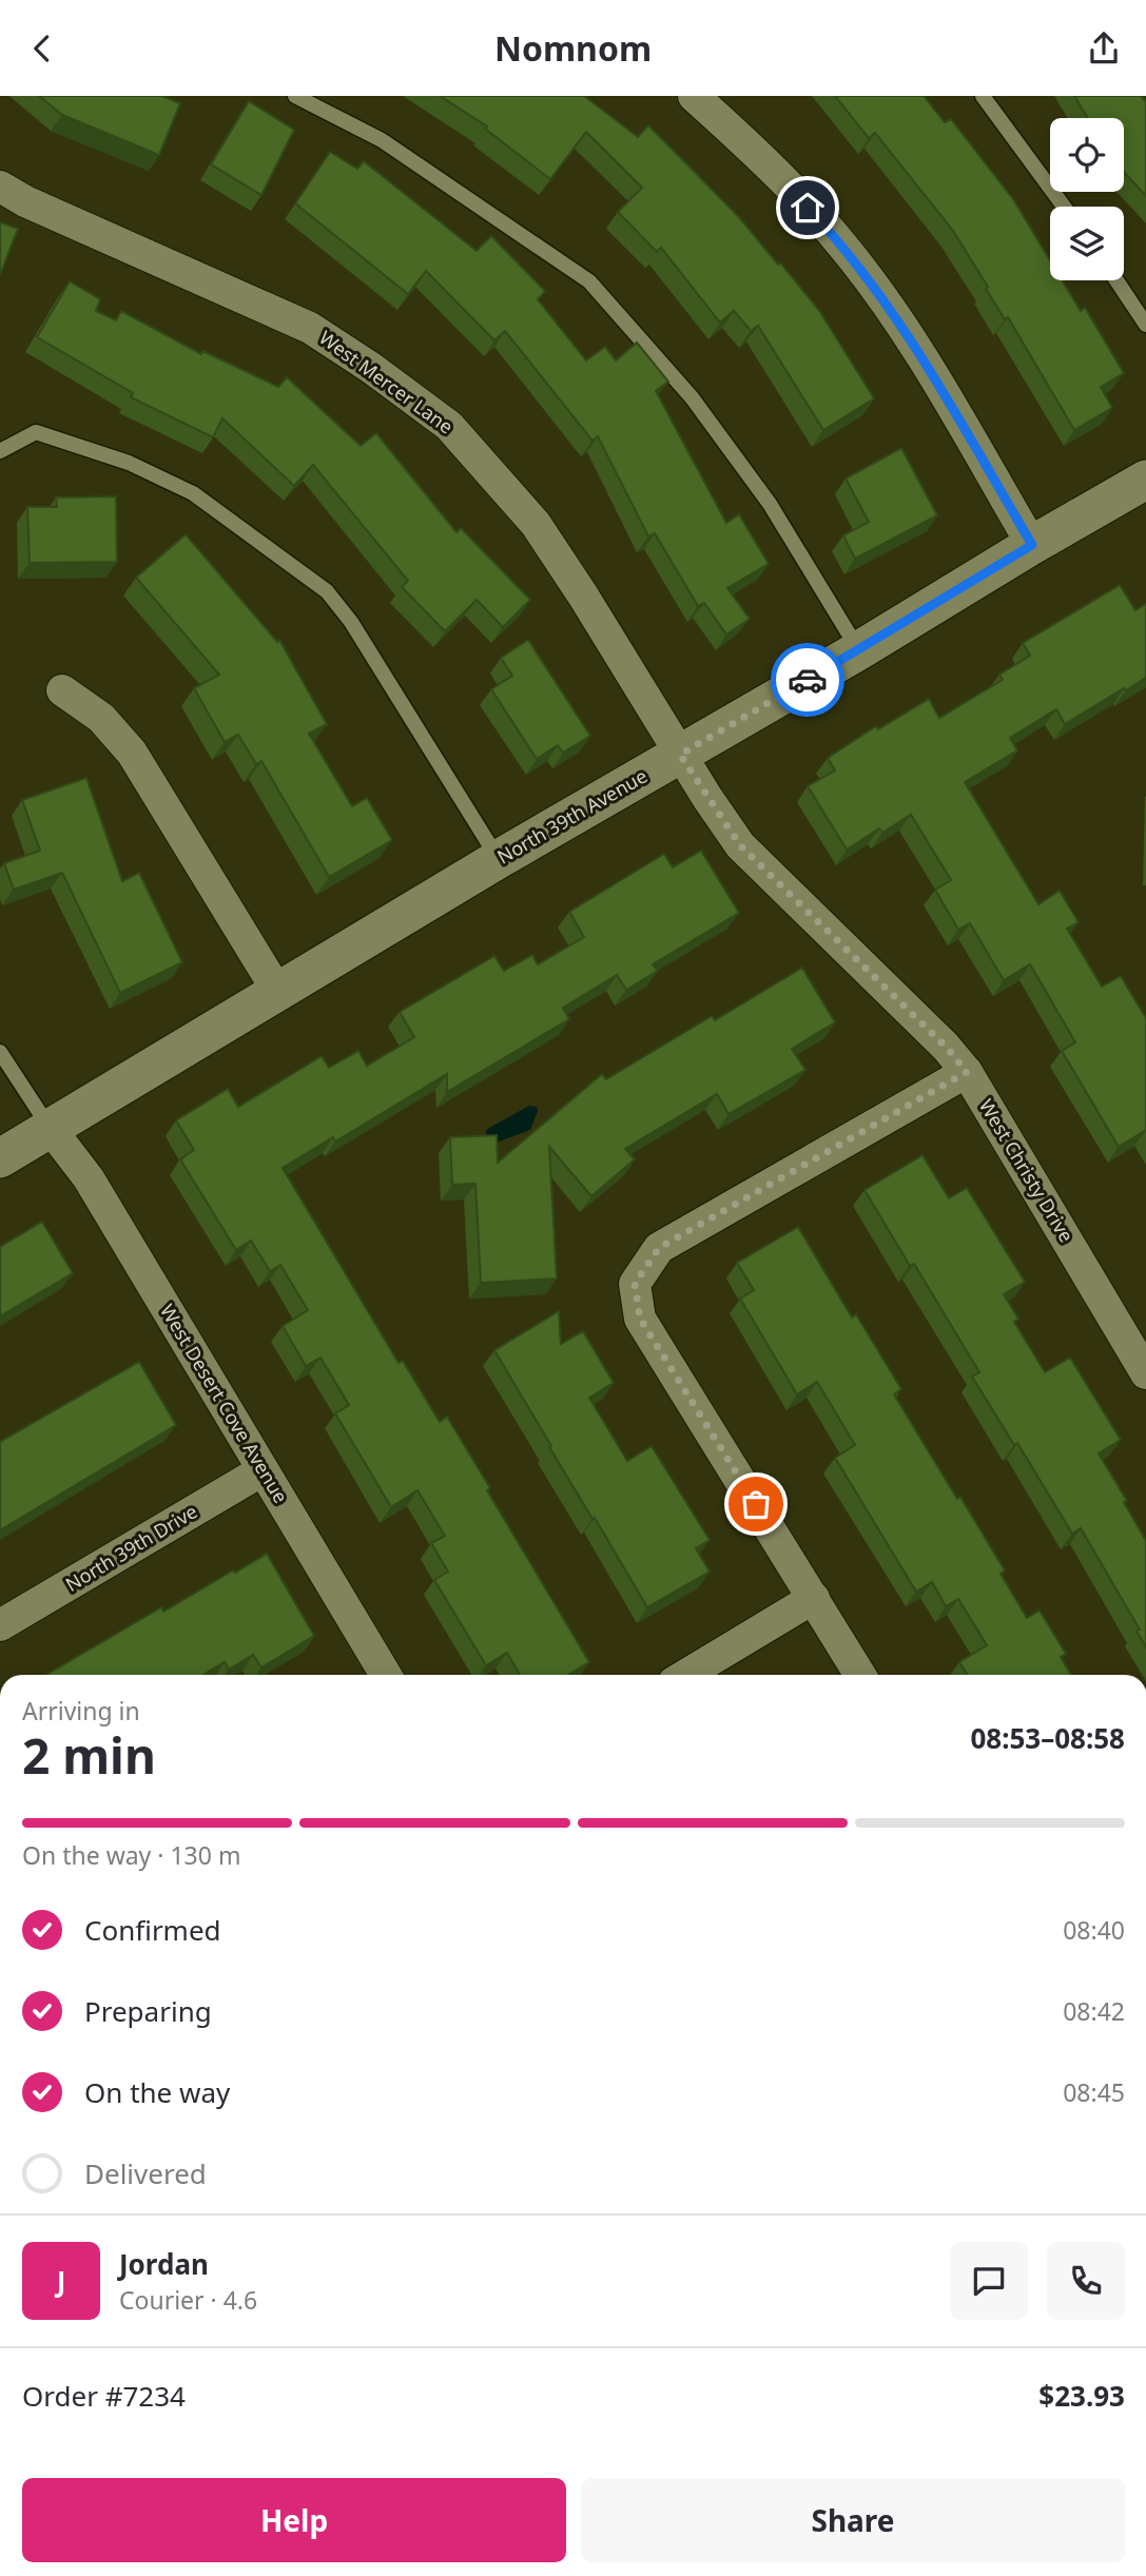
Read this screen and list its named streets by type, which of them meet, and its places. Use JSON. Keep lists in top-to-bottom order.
{
  "streets": {
    "street": [
      "West Mercer Lane",
      "North 39th Avenue",
      "West Christy Drive",
      "West Desert Cove Avenue",
      "North 39th Drive"
    ]
  },
  "crossings": [
    ["West Mercer Lane", "North 39th Avenue"],
    ["West Mercer Lane", "West Christy Drive"],
    ["North 39th Avenue", "West Christy Drive"],
    ["North 39th Avenue", "West Desert Cove Avenue"],
    ["West Desert Cove Avenue", "North 39th Drive"]
  ],
  "page": {
    "header": "Nomnom",
    "heading": ["2 min", "Arriving in", "08:53–08:58"],
    "panel": [
      "Jordan",
      "Courier · 4.6",
      "Order #7234",
      "$23.93"
    ],
    "bar": "On the way · 130 m",
    "list": [
      ["Confirmed", "08:40"],
      ["Preparing", "08:42"],
      ["On the way", "08:45"],
      "Delivered"
    ],
    "round": "J",
    "buttons": ["Help", "Share"]
  }
}
